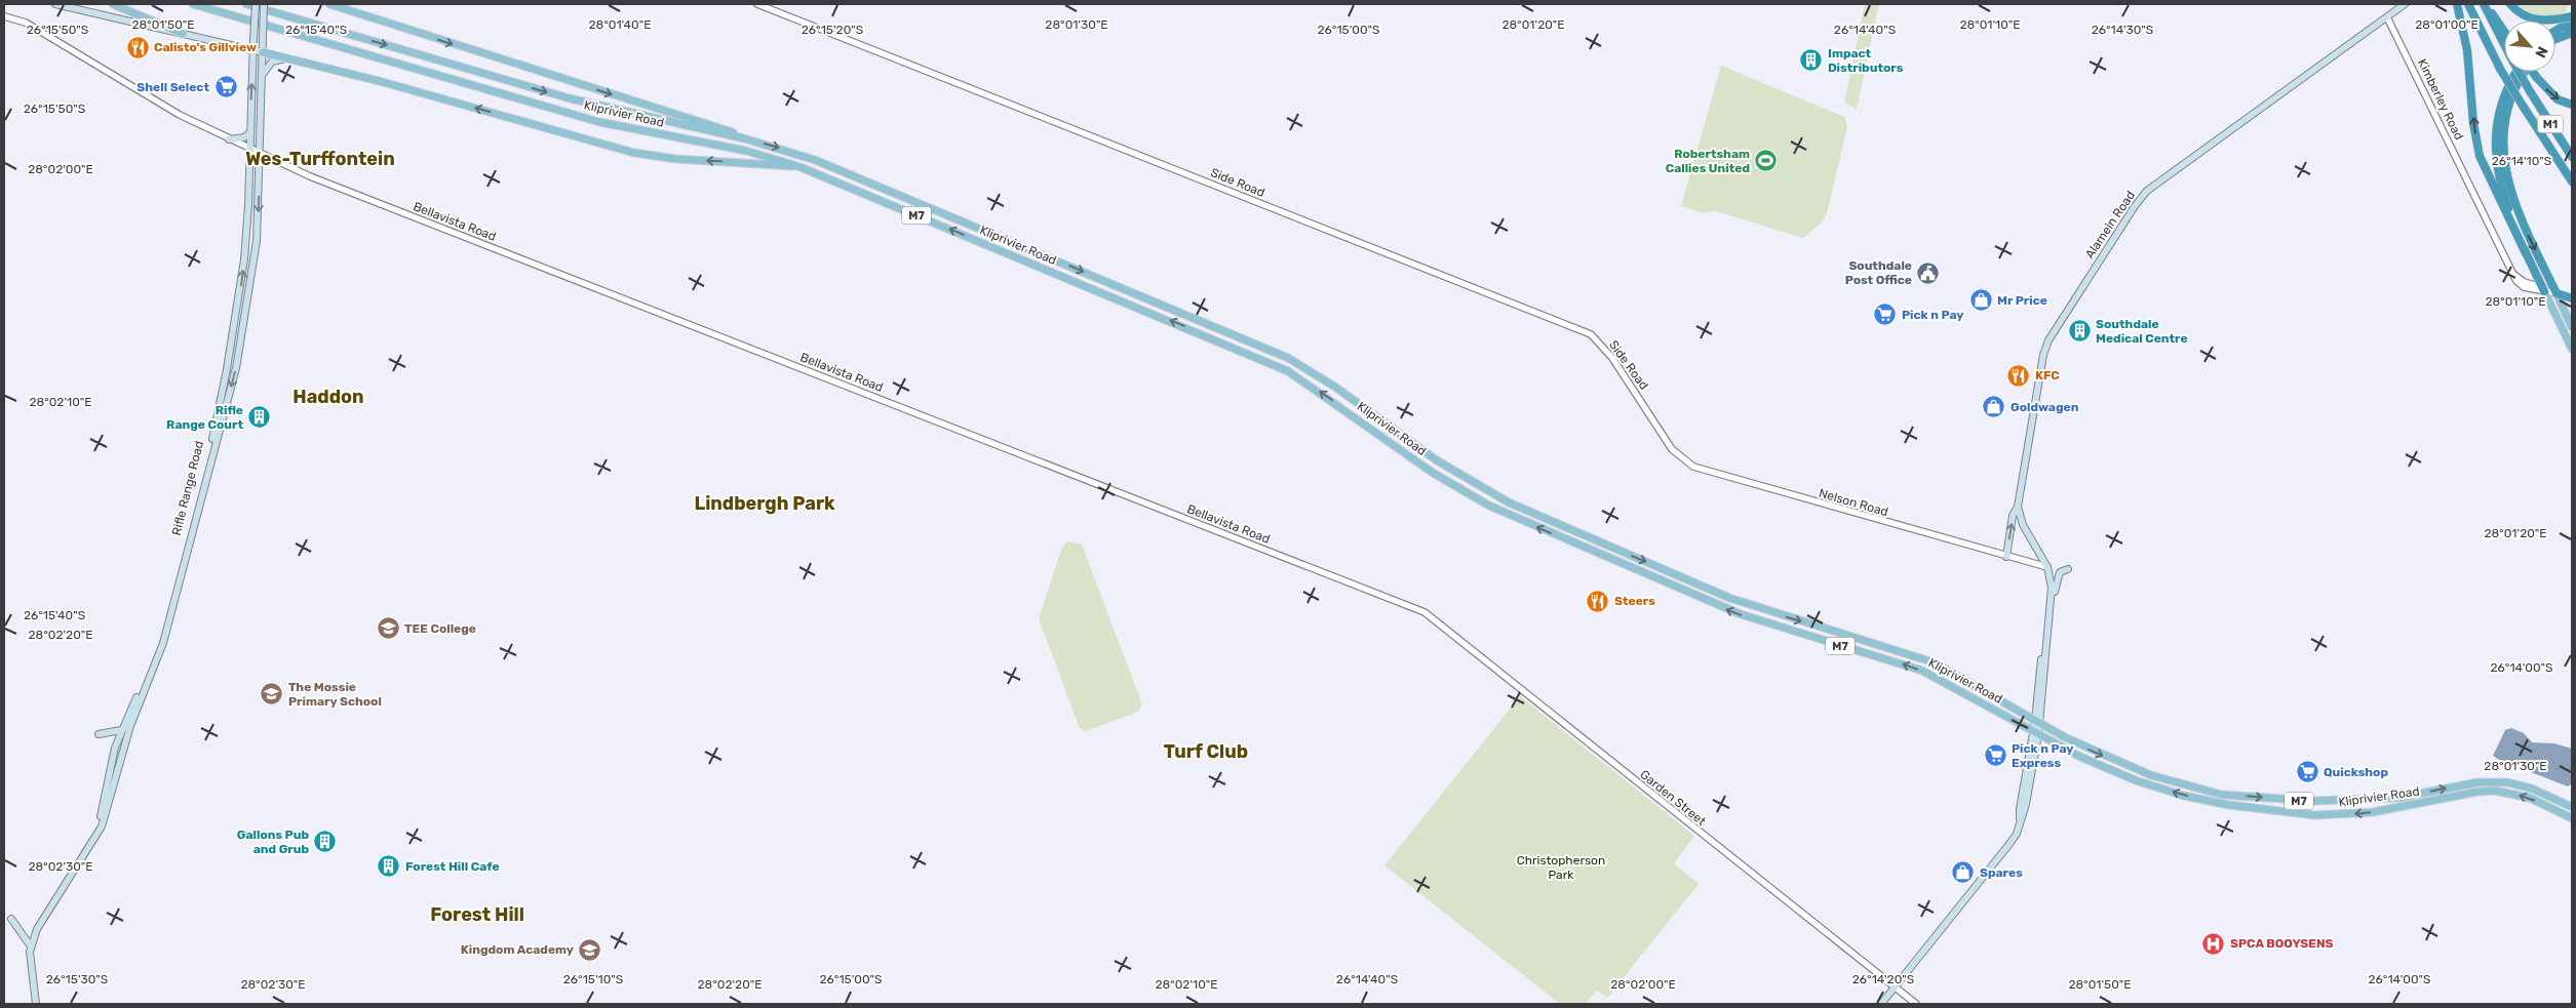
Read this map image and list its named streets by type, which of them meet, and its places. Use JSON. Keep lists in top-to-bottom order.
{
  "streets": {
    "highway": ["M1"],
    "main road": [
      "Kliprivier Road",
      "M7",
      "Alamein Road",
      "Rifle Range Road"
    ],
    "street": [
      "Kimberley Road",
      "Side Road",
      "Bellavista Road",
      "Nelson Road",
      "Garden Street"
    ]
  },
  "crossings": [
    ["Kimberley Road", "Alamein Road"],
    ["Side Road", "Nelson Road"],
    ["Bellavista Road", "Rifle Range Road"],
    ["Bellavista Road", "Garden Street"],
    ["Alamein Road", "Nelson Road"]
  ],
  "districts": [
    "Wes-Turffontein",
    "Haddon",
    "Lindbergh Park",
    "Turf Club",
    "Forest Hill"
  ],
  "parks": ["Christopherson Park"],
  "places": {
    "restaurant": ["Calisto's Gillview", "KFC", "Steers"],
    "building": [
      "Impact Distributors",
      "Southdale Medical Centre",
      "Rifle Range Court",
      "Gallons Pub and Grub",
      "Forest Hill Cafe"
    ],
    "supermarket": [
      "Shell Select",
      "Pick n Pay",
      "Pick n Pay Express",
      "Quickshop"
    ],
    "sports": ["Robertsham Callies United"],
    "public building": ["Southdale Post Office"],
    "shop": ["Mr Price", "Goldwagen", "Spares"],
    "school or university": ["TEE College", "The Mossie Primary School", "Kingdom Academy"],
    "hospital": ["SPCA BOOYSENS"]
  },
  "north": "bottom right",
  "coordinates": [
    "28°01'50\"E",
    "28°01'40\"E",
    "28°01'30\"E",
    "28°01'20\"E",
    "28°01'10\"E",
    "28°01'00\"E",
    "26°15'50\"S",
    "26°15'40\"S",
    "26°15'20\"S",
    "26°15'00\"S",
    "26°14'40\"S",
    "26°14'30\"S",
    "26°14'10\"S",
    "28°02'00\"E",
    "28°02'10\"E",
    "28°02'20\"E",
    "26°14'00\"S",
    "28°02'30\"E",
    "26°15'30\"S",
    "26°15'10\"S",
    "26°14'20\"S"
  ]
}
